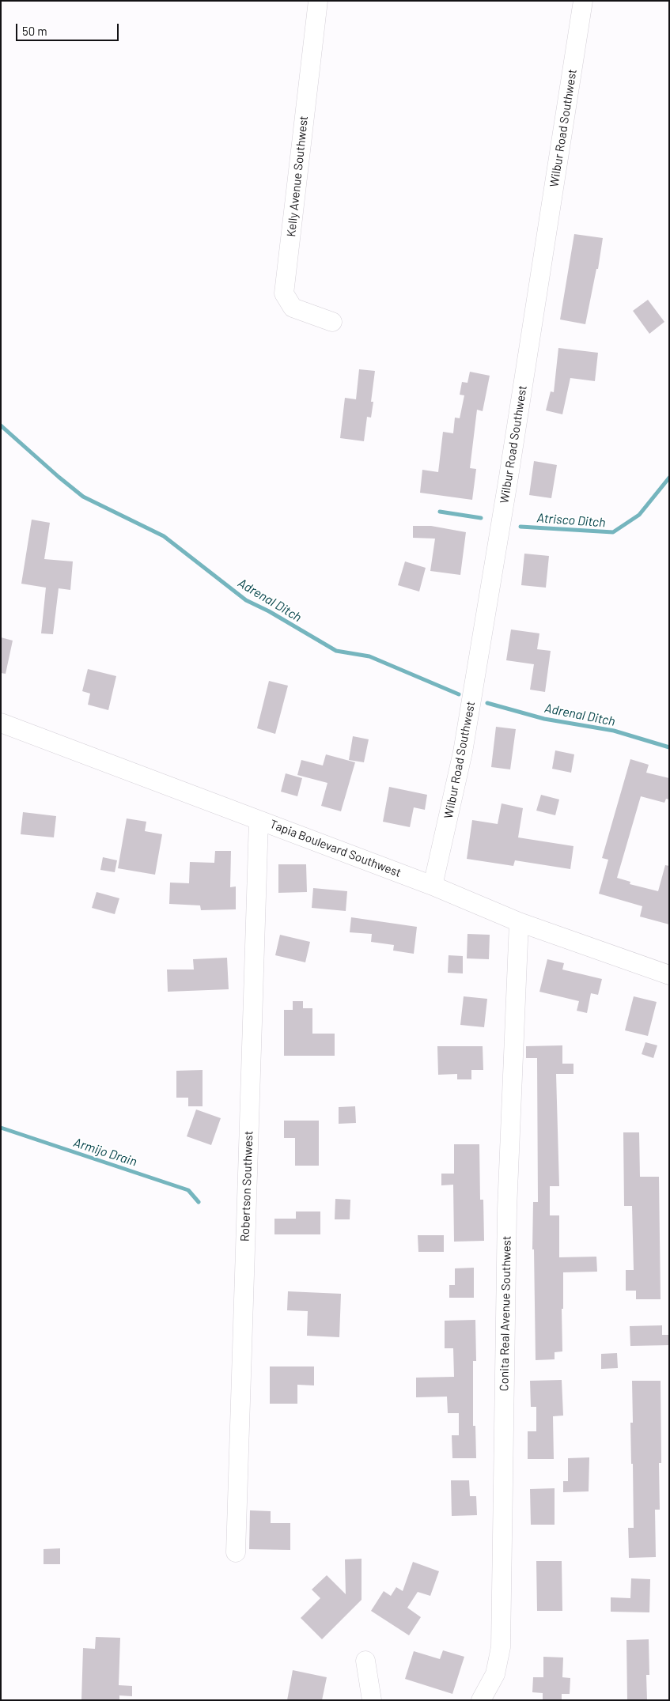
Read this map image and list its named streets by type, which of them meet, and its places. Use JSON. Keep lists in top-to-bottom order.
{
  "streets": {
    "street": [
      "Wilbur Road Southwest",
      "Kelly Avenue Southwest",
      "Tapia Boulevard Southwest",
      "Robertson Southwest",
      "Conita Real Avenue Southwest"
    ]
  },
  "crossings": [
    ["Wilbur Road Southwest", "Tapia Boulevard Southwest"],
    ["Tapia Boulevard Southwest", "Robertson Southwest"],
    ["Tapia Boulevard Southwest", "Conita Real Avenue Southwest"]
  ],
  "water": ["Atrisco Ditch", "Adrenal Ditch", "Armijo Drain"],
  "scale_bar": "50 m"
}
